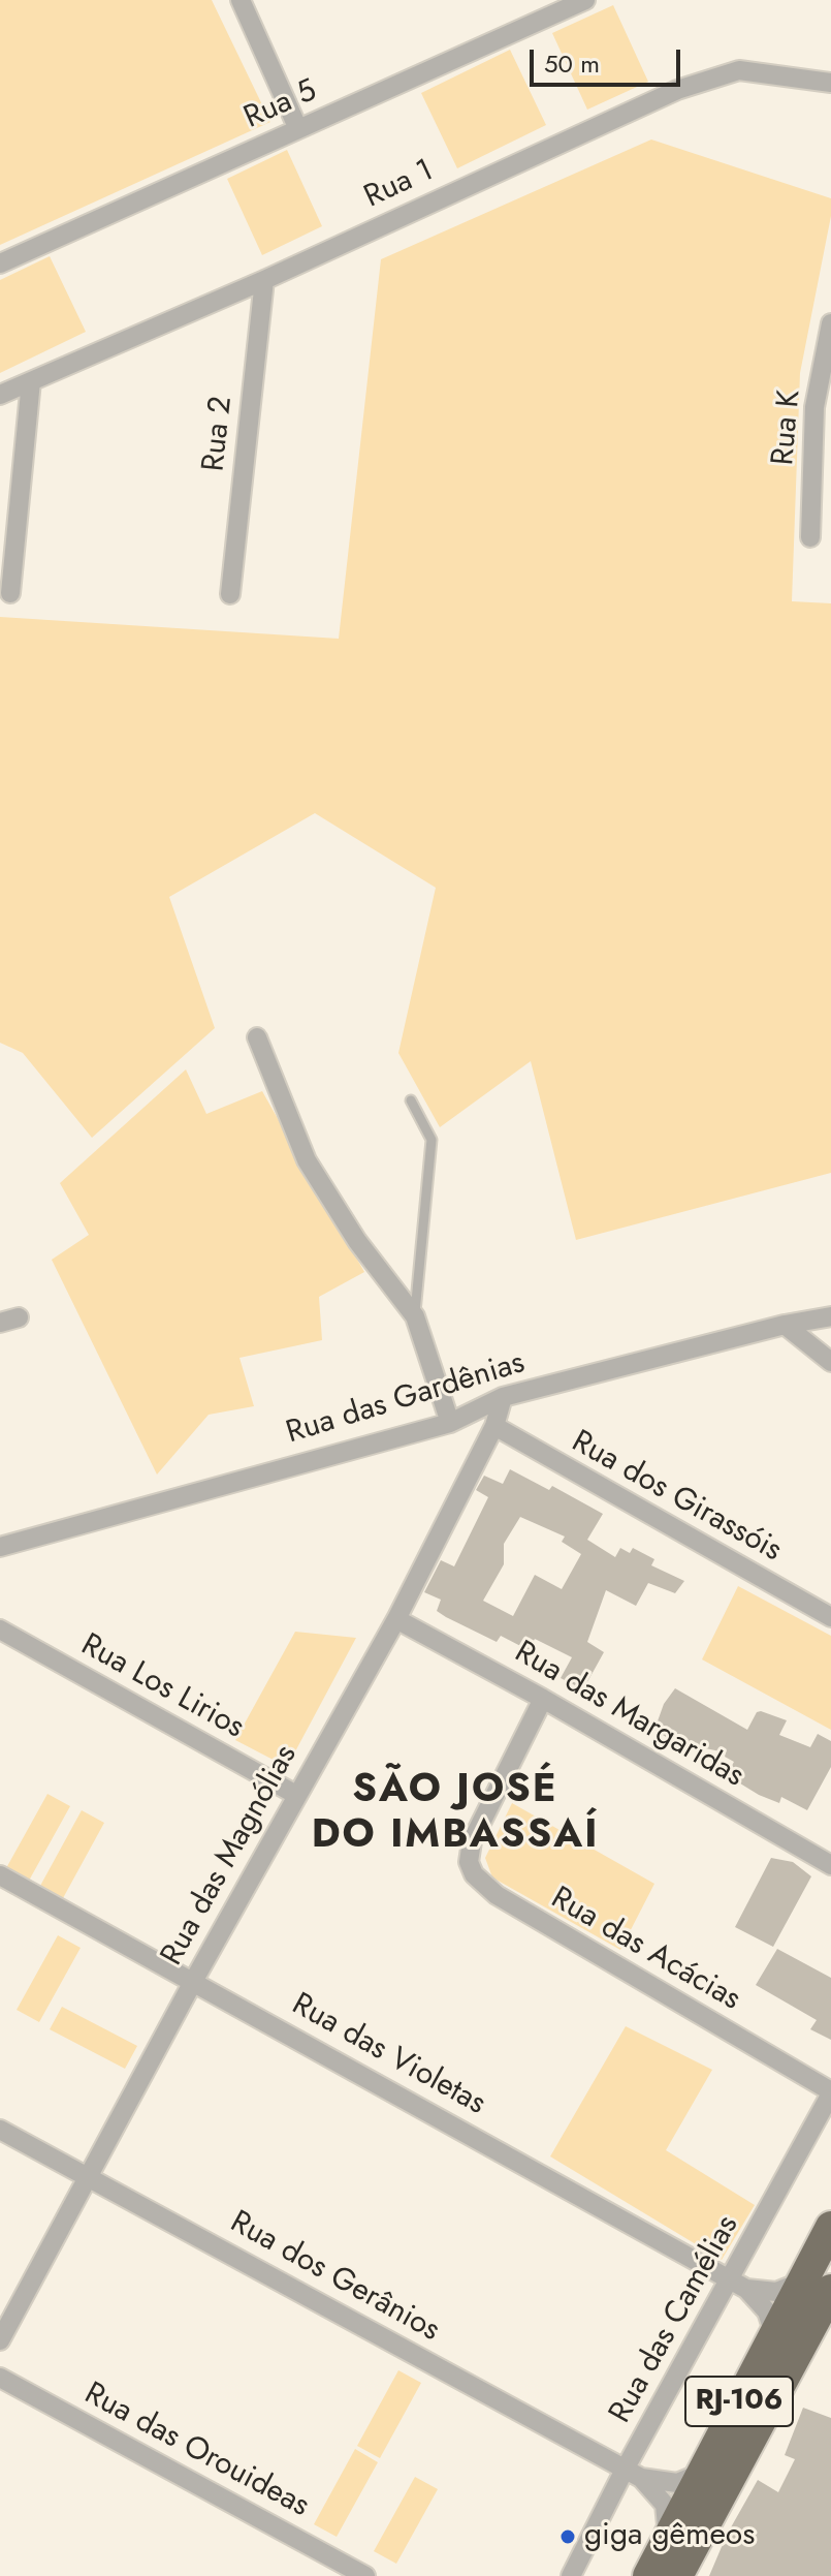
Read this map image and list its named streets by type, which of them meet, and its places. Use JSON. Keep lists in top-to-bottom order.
{
  "streets": {
    "highway": ["RJ-106"],
    "street": [
      "Rua 5",
      "Rua 1",
      "Rua K",
      "Rua 2",
      "Rua das Gardênias",
      "Rua dos Girassóis",
      "Rua Los Lirios",
      "Rua das Margaridas",
      "Rua das Magnólias",
      "Rua das Acácias",
      "Rua das Violetas",
      "Rua dos Gerânios",
      "Rua das Camélias",
      "Rua das Orouideas"
    ]
  },
  "crossings": [
    ["Rua 1", "Rua 2"],
    ["Rua das Gardênias", "Rua das Magnólias"],
    ["Rua dos Girassóis", "Rua das Magnólias"],
    ["Rua Los Lirios", "Rua das Magnólias"],
    ["Rua das Margaridas", "Rua das Magnólias"],
    ["Rua das Margaridas", "Rua das Acácias"],
    ["Rua das Magnólias", "Rua das Violetas"],
    ["Rua das Magnólias", "Rua dos Gerânios"],
    ["Rua das Acácias", "Rua das Camélias"],
    ["Rua das Violetas", "Rua das Camélias"],
    ["Rua das Violetas", "RJ-106"],
    ["Rua dos Gerânios", "Rua das Camélias"],
    ["Rua dos Gerânios", "RJ-106"]
  ],
  "districts": ["SÃO JOSÉ DO IMBASSAÍ"],
  "places": ["giga gêmeos"],
  "scale_bar": "50 m"
}
